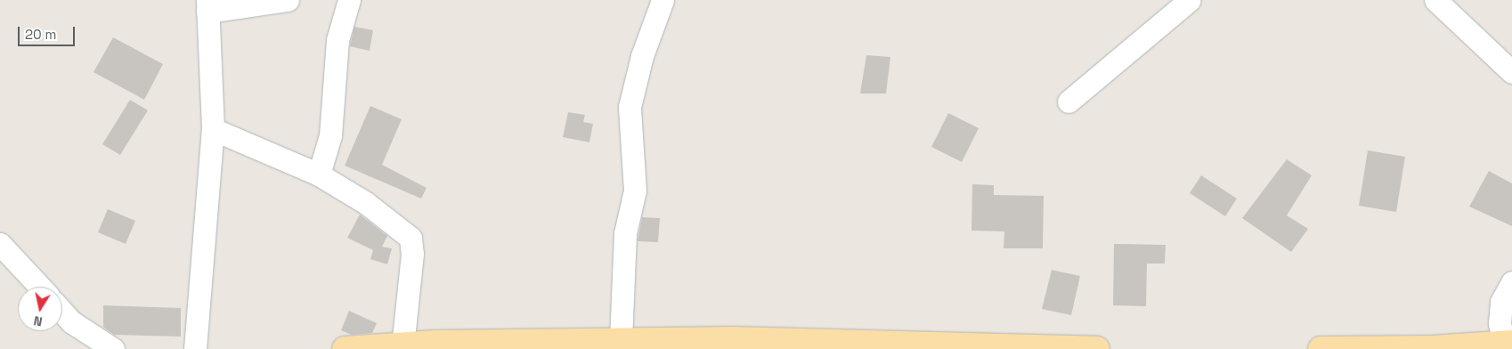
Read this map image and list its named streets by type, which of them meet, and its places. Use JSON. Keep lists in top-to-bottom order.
{
  "scale_bar": "20 m",
  "north": "bottom"
}
